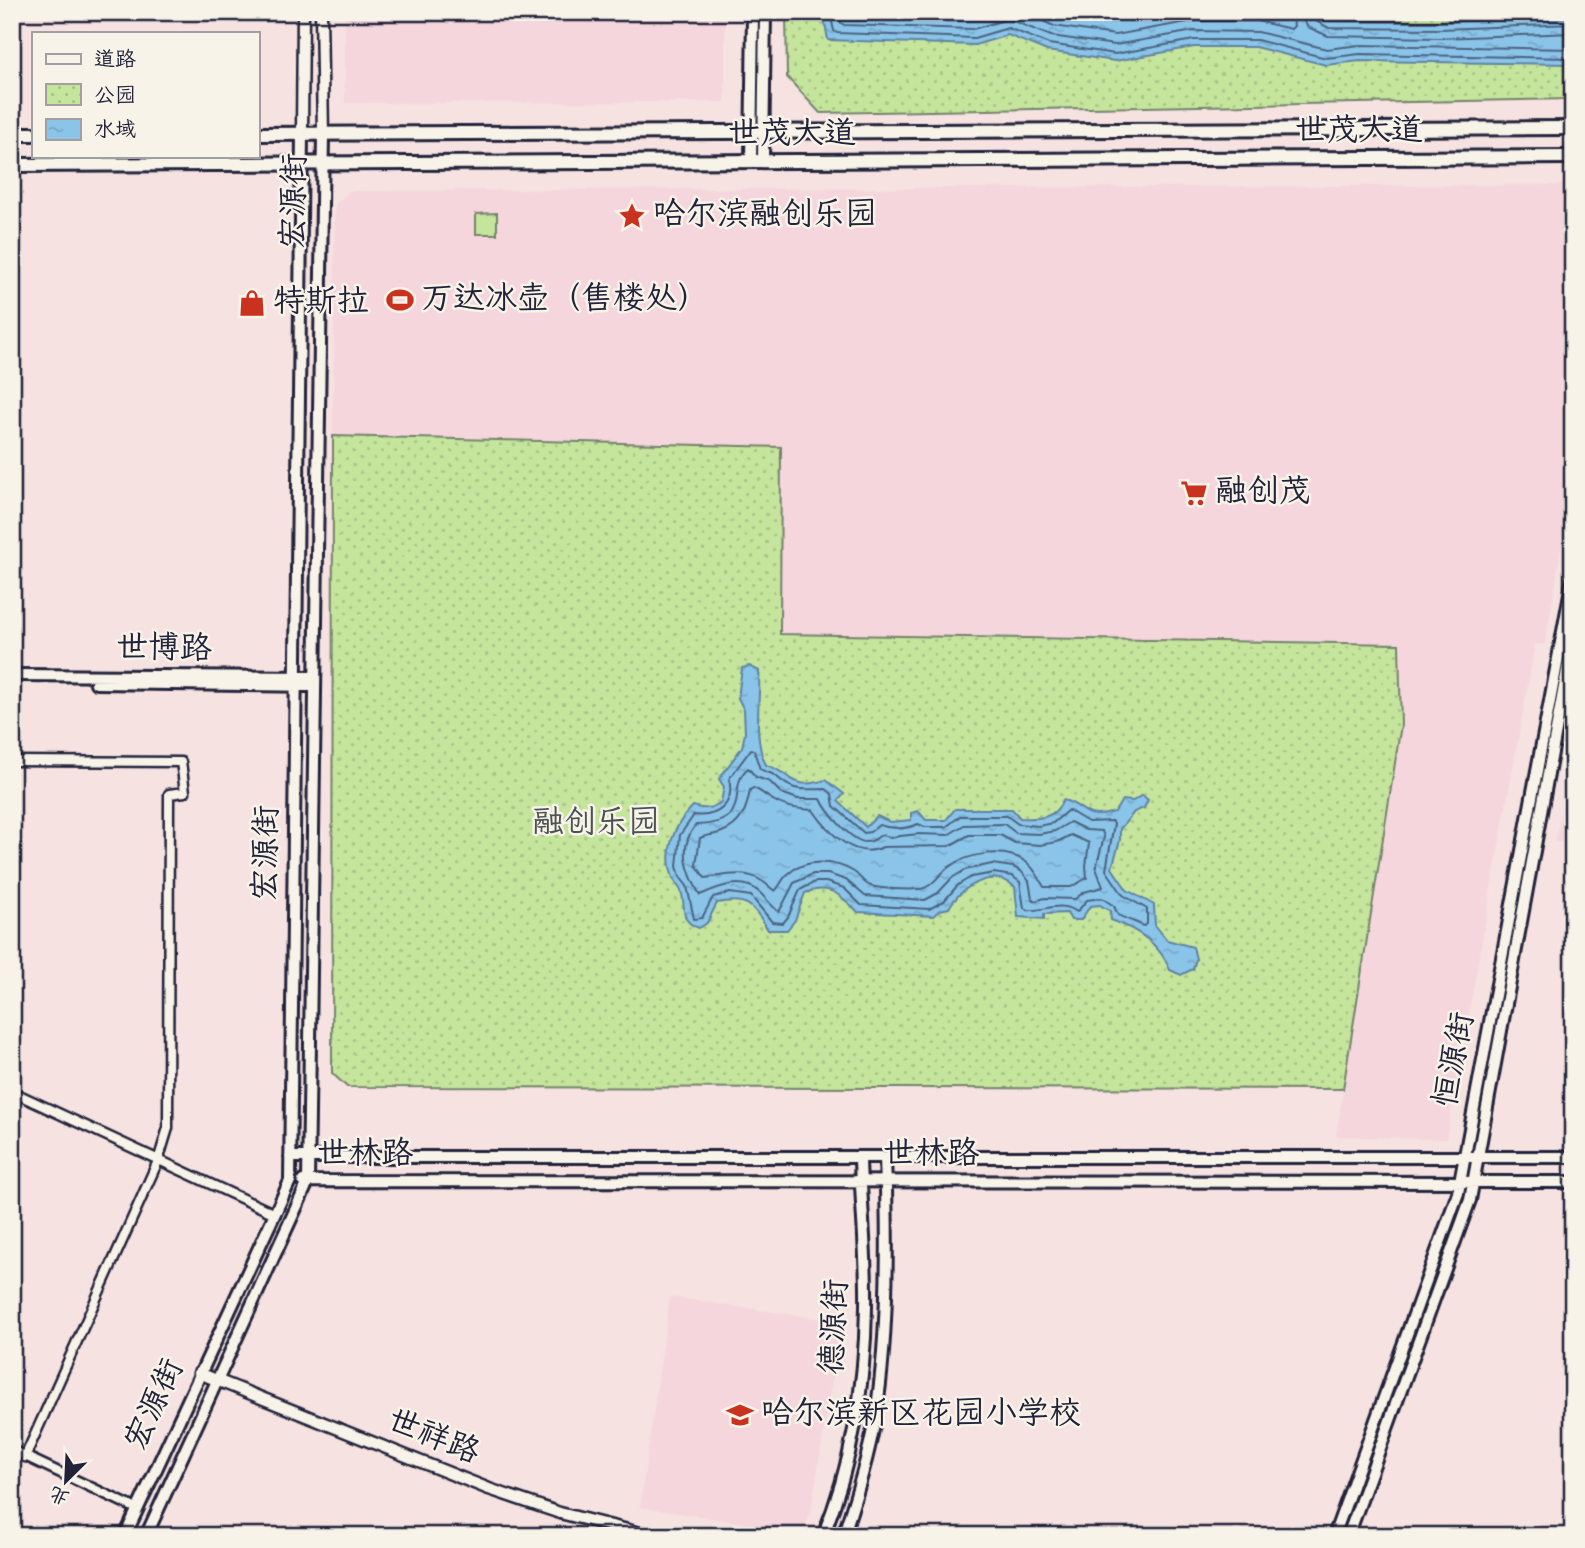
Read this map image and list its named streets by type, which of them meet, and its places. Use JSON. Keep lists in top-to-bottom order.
{
  "streets": {
    "main road": [
      "世茂大道",
      "宏源街",
      "世博路",
      "恒源街",
      "世林路",
      "德源街"
    ],
    "street": ["世祥路"]
  },
  "crossings": [
    ["世茂大道", "宏源街"],
    ["宏源街", "世博路"],
    ["宏源街", "世林路"],
    ["宏源街", "世祥路"],
    ["恒源街", "世林路"],
    ["世林路", "德源街"]
  ],
  "parks": ["融创乐园"],
  "places": {
    "place": ["哈尔滨融创乐园"],
    "sports": ["万达冰壶（售楼处）"],
    "shop": ["特斯拉"],
    "supermarket": ["融创茂"],
    "school or university": ["哈尔滨新区花园小学校"]
  },
  "legend": ["道路", "公园", "水域"],
  "north": "bottom left"
}
